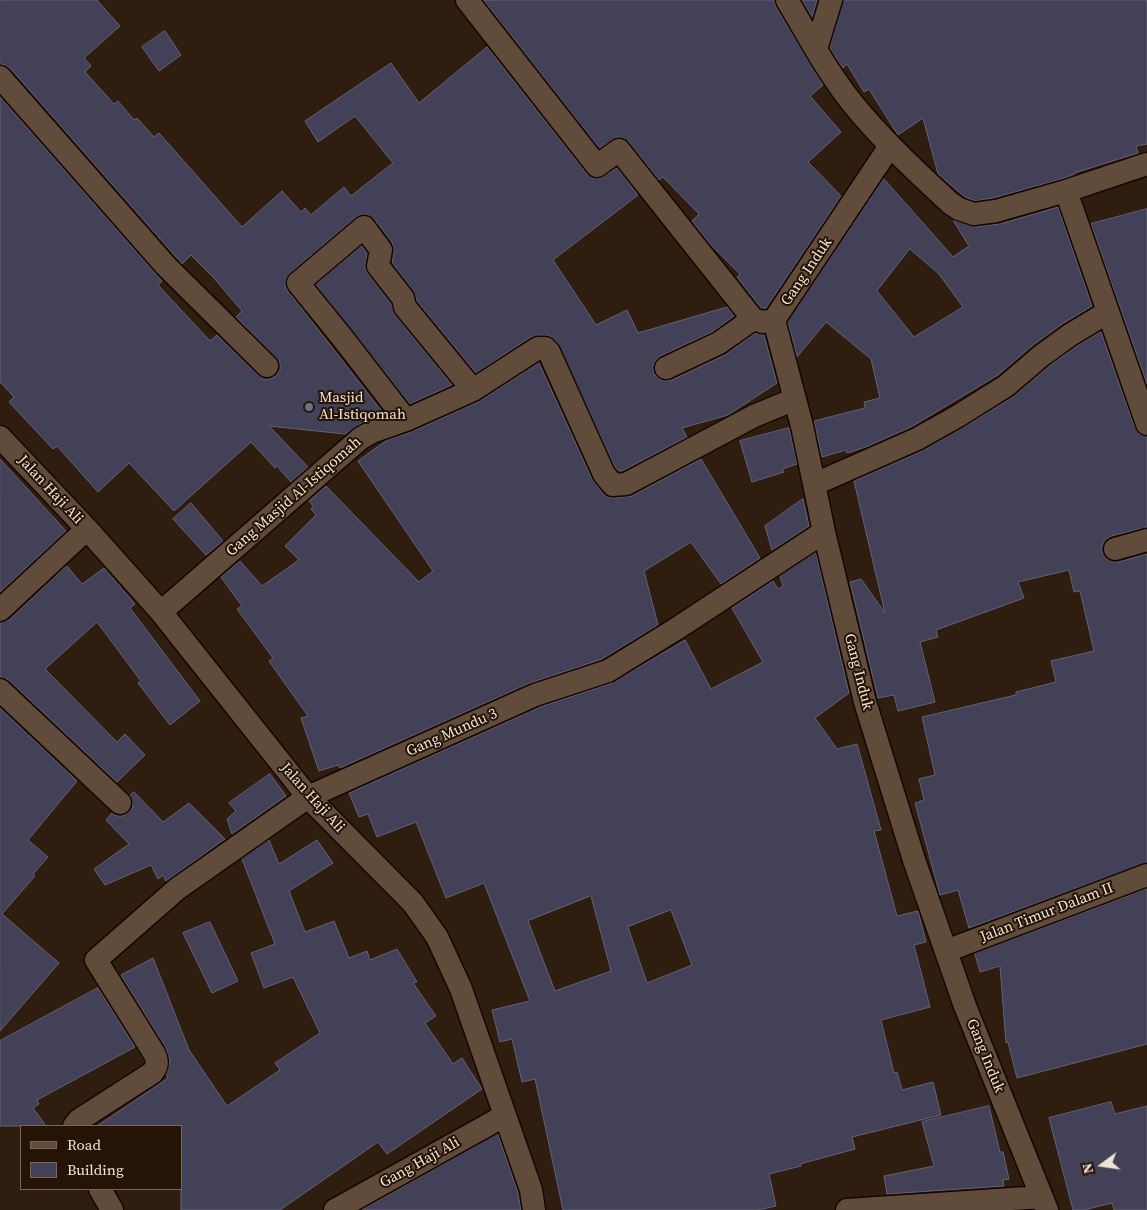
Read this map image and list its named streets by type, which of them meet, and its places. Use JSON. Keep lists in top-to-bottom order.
{
  "streets": {
    "street": [
      "Gang Induk",
      "Jalan Haji Ali",
      "Gang Masjid Al-Istiqomah",
      "Gang Mundu 3",
      "Jalan Timur Dalam II",
      "Gang Haji Ali"
    ]
  },
  "crossings": [
    ["Gang Induk", "Gang Masjid Al-Istiqomah"],
    ["Gang Induk", "Gang Mundu 3"],
    ["Gang Induk", "Jalan Timur Dalam II"],
    ["Jalan Haji Ali", "Gang Masjid Al-Istiqomah"],
    ["Jalan Haji Ali", "Gang Mundu 3"],
    ["Jalan Haji Ali", "Gang Haji Ali"]
  ],
  "places": ["Masjid Al-Istiqomah"],
  "legend": ["Road", "Building"],
  "north": "left"
}
